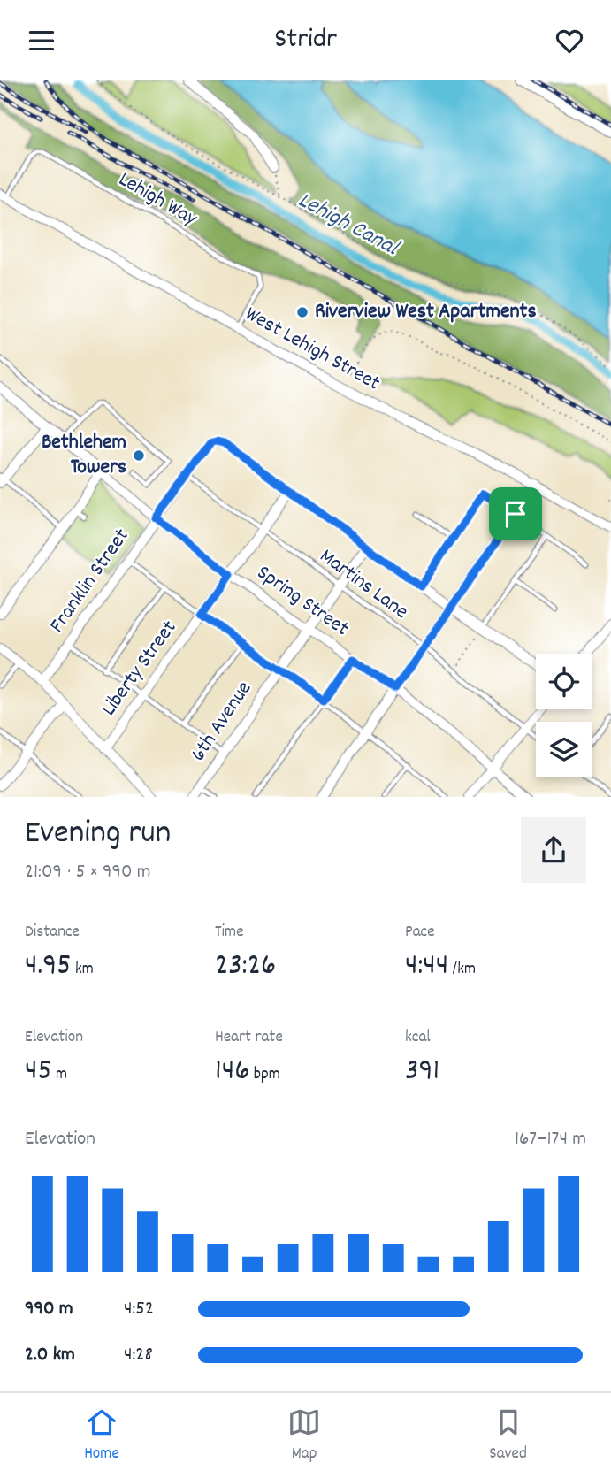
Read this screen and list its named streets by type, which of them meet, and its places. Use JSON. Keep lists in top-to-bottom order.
{
  "streets": {
    "street": [
      "West Lehigh Street",
      "Franklin Street",
      "Spring Street",
      "Liberty Street",
      "6th Avenue"
    ],
    "lane": ["Lehigh Way", "Martins Lane"]
  },
  "crossings": [
    ["Lehigh Way", "West Lehigh Street"],
    ["Franklin Street", "Martins Lane"],
    ["Franklin Street", "Spring Street"],
    ["Franklin Street", "Liberty Street"],
    ["Martins Lane", "Liberty Street"],
    ["Martins Lane", "6th Avenue"],
    ["Spring Street", "Liberty Street"],
    ["Spring Street", "6th Avenue"]
  ],
  "water": ["Lehigh Canal"],
  "places": ["Riverview West Apartments", "Bethlehem Towers"],
  "page": {
    "header": "Stridr",
    "heading": ["Evening run", "21:09 · 5 × 990 m"],
    "stats": [
      ["Distance", "4.95 km"],
      ["Time", "23:26"],
      ["Pace", "4:44 /km"],
      ["Elevation", "45 m"],
      ["Heart rate", "146 bpm"],
      ["kcal", "391"]
    ],
    "chart": ["Elevation", "167–174 m"],
    "list": [
      {
        "name": "990 m",
        "note": "4:52"
      },
      {
        "name": "2.0 km",
        "note": "4:28"
      }
    ],
    "tabs": ["Home", "Map", "Saved"]
  }
}
